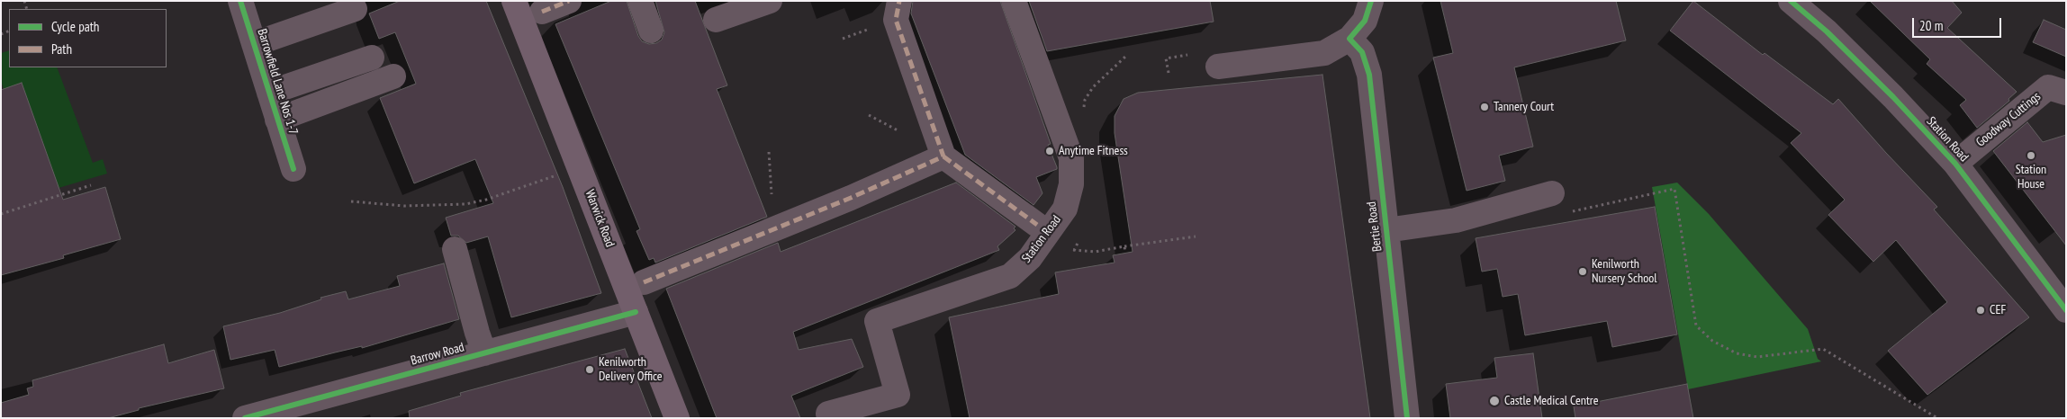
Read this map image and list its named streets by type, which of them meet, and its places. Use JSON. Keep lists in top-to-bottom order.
{
  "streets": {
    "main road": ["Warwick Road"],
    "street": [
      "Barrowfield Lane Nos 1-7",
      "Goodway Cuttings",
      "Station Road",
      "Bertie Road",
      "Barrow Road"
    ]
  },
  "crossings": [
    ["Goodway Cuttings", "Station Road"],
    ["Warwick Road", "Barrow Road"]
  ],
  "places": [
    "Tannery Court",
    "Anytime Fitness",
    "Station House",
    "Kenilworth Nursery School",
    "CEF",
    "Kenilworth Delivery Office",
    "Castle Medical Centre"
  ],
  "legend": ["Cycle path", "Path"],
  "scale_bar": "20 m"
}
